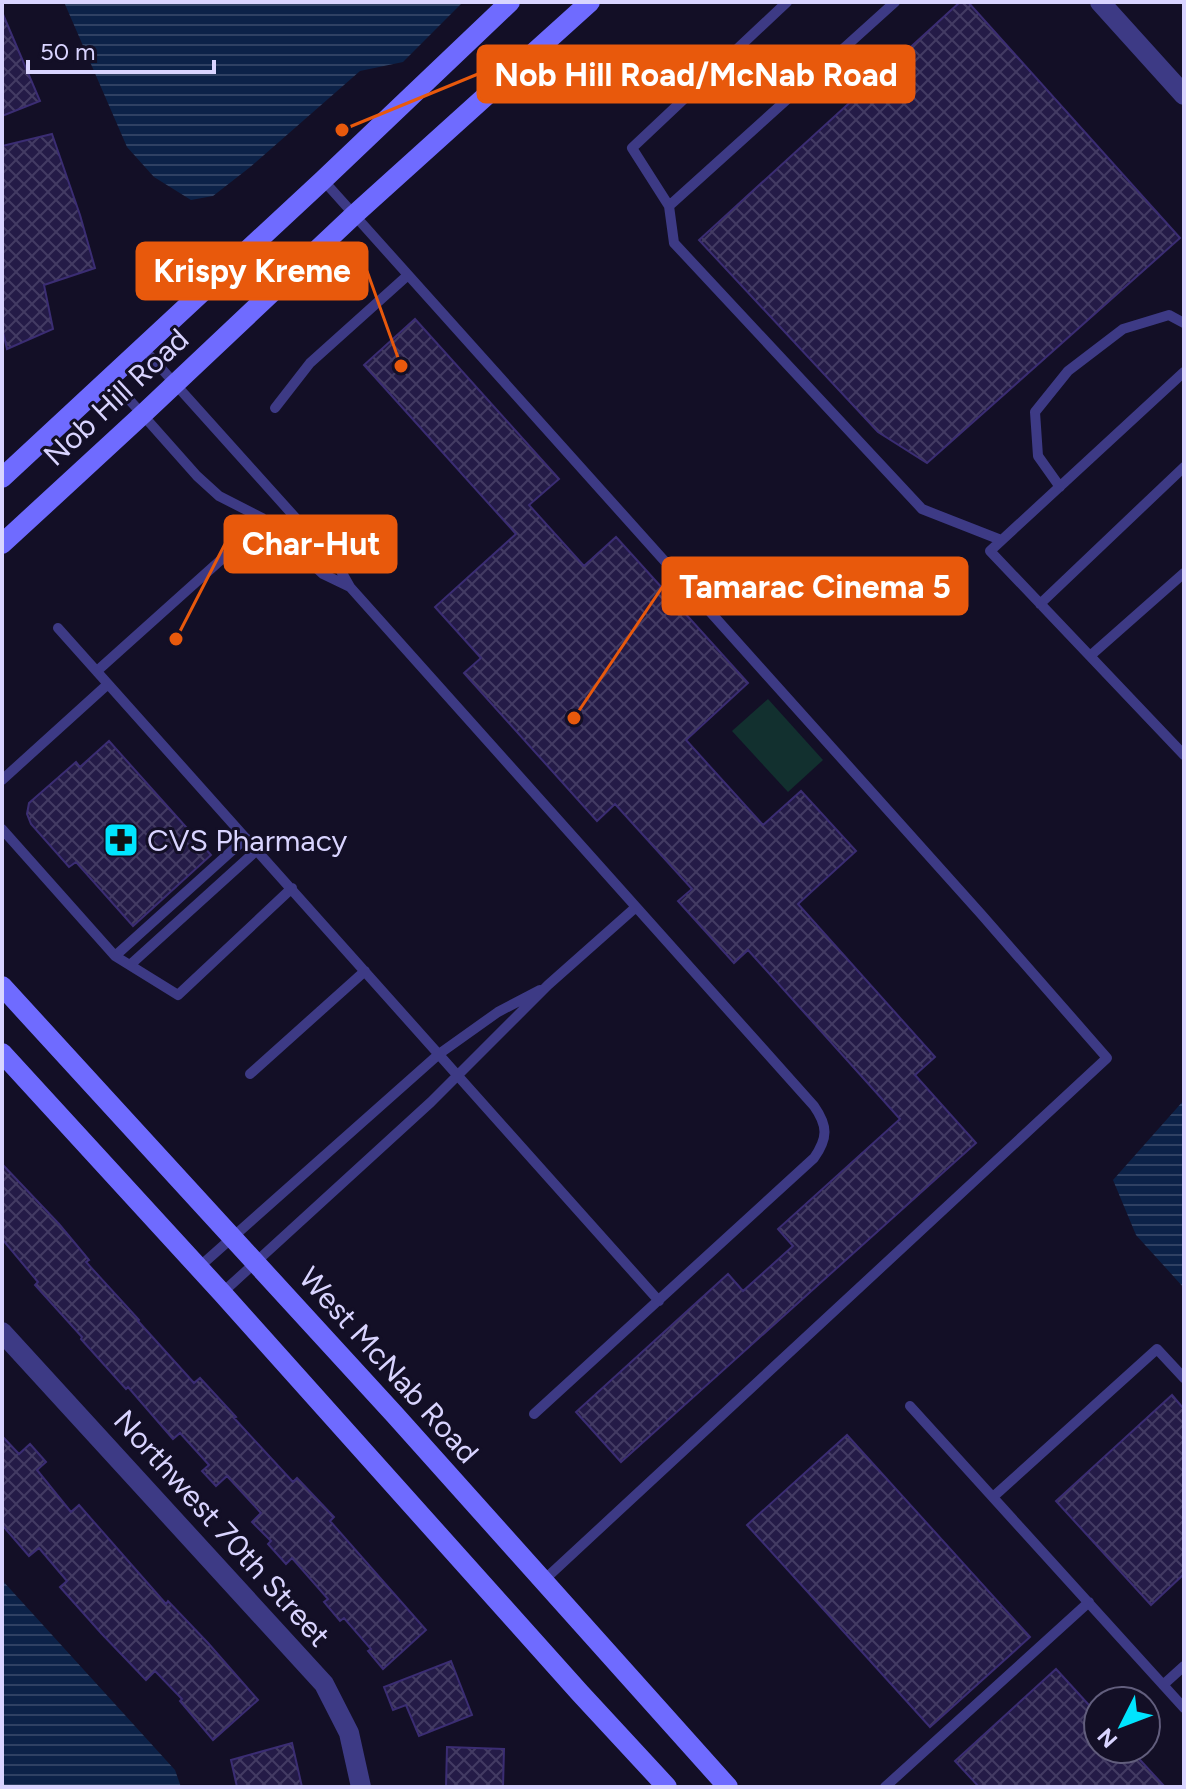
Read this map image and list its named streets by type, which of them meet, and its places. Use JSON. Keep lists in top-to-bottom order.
{
  "streets": {
    "main road": ["Nob Hill Road", "West McNab Road"],
    "street": ["Northwest 70th Street"]
  },
  "places": {
    "other": [
      "Nob Hill Road/McNab Road",
      "Krispy Kreme",
      "Char-Hut",
      "Tamarac Cinema 5"
    ],
    "pharmacy": ["CVS Pharmacy"]
  },
  "scale_bar": "50 m",
  "north": "bottom left"
}
